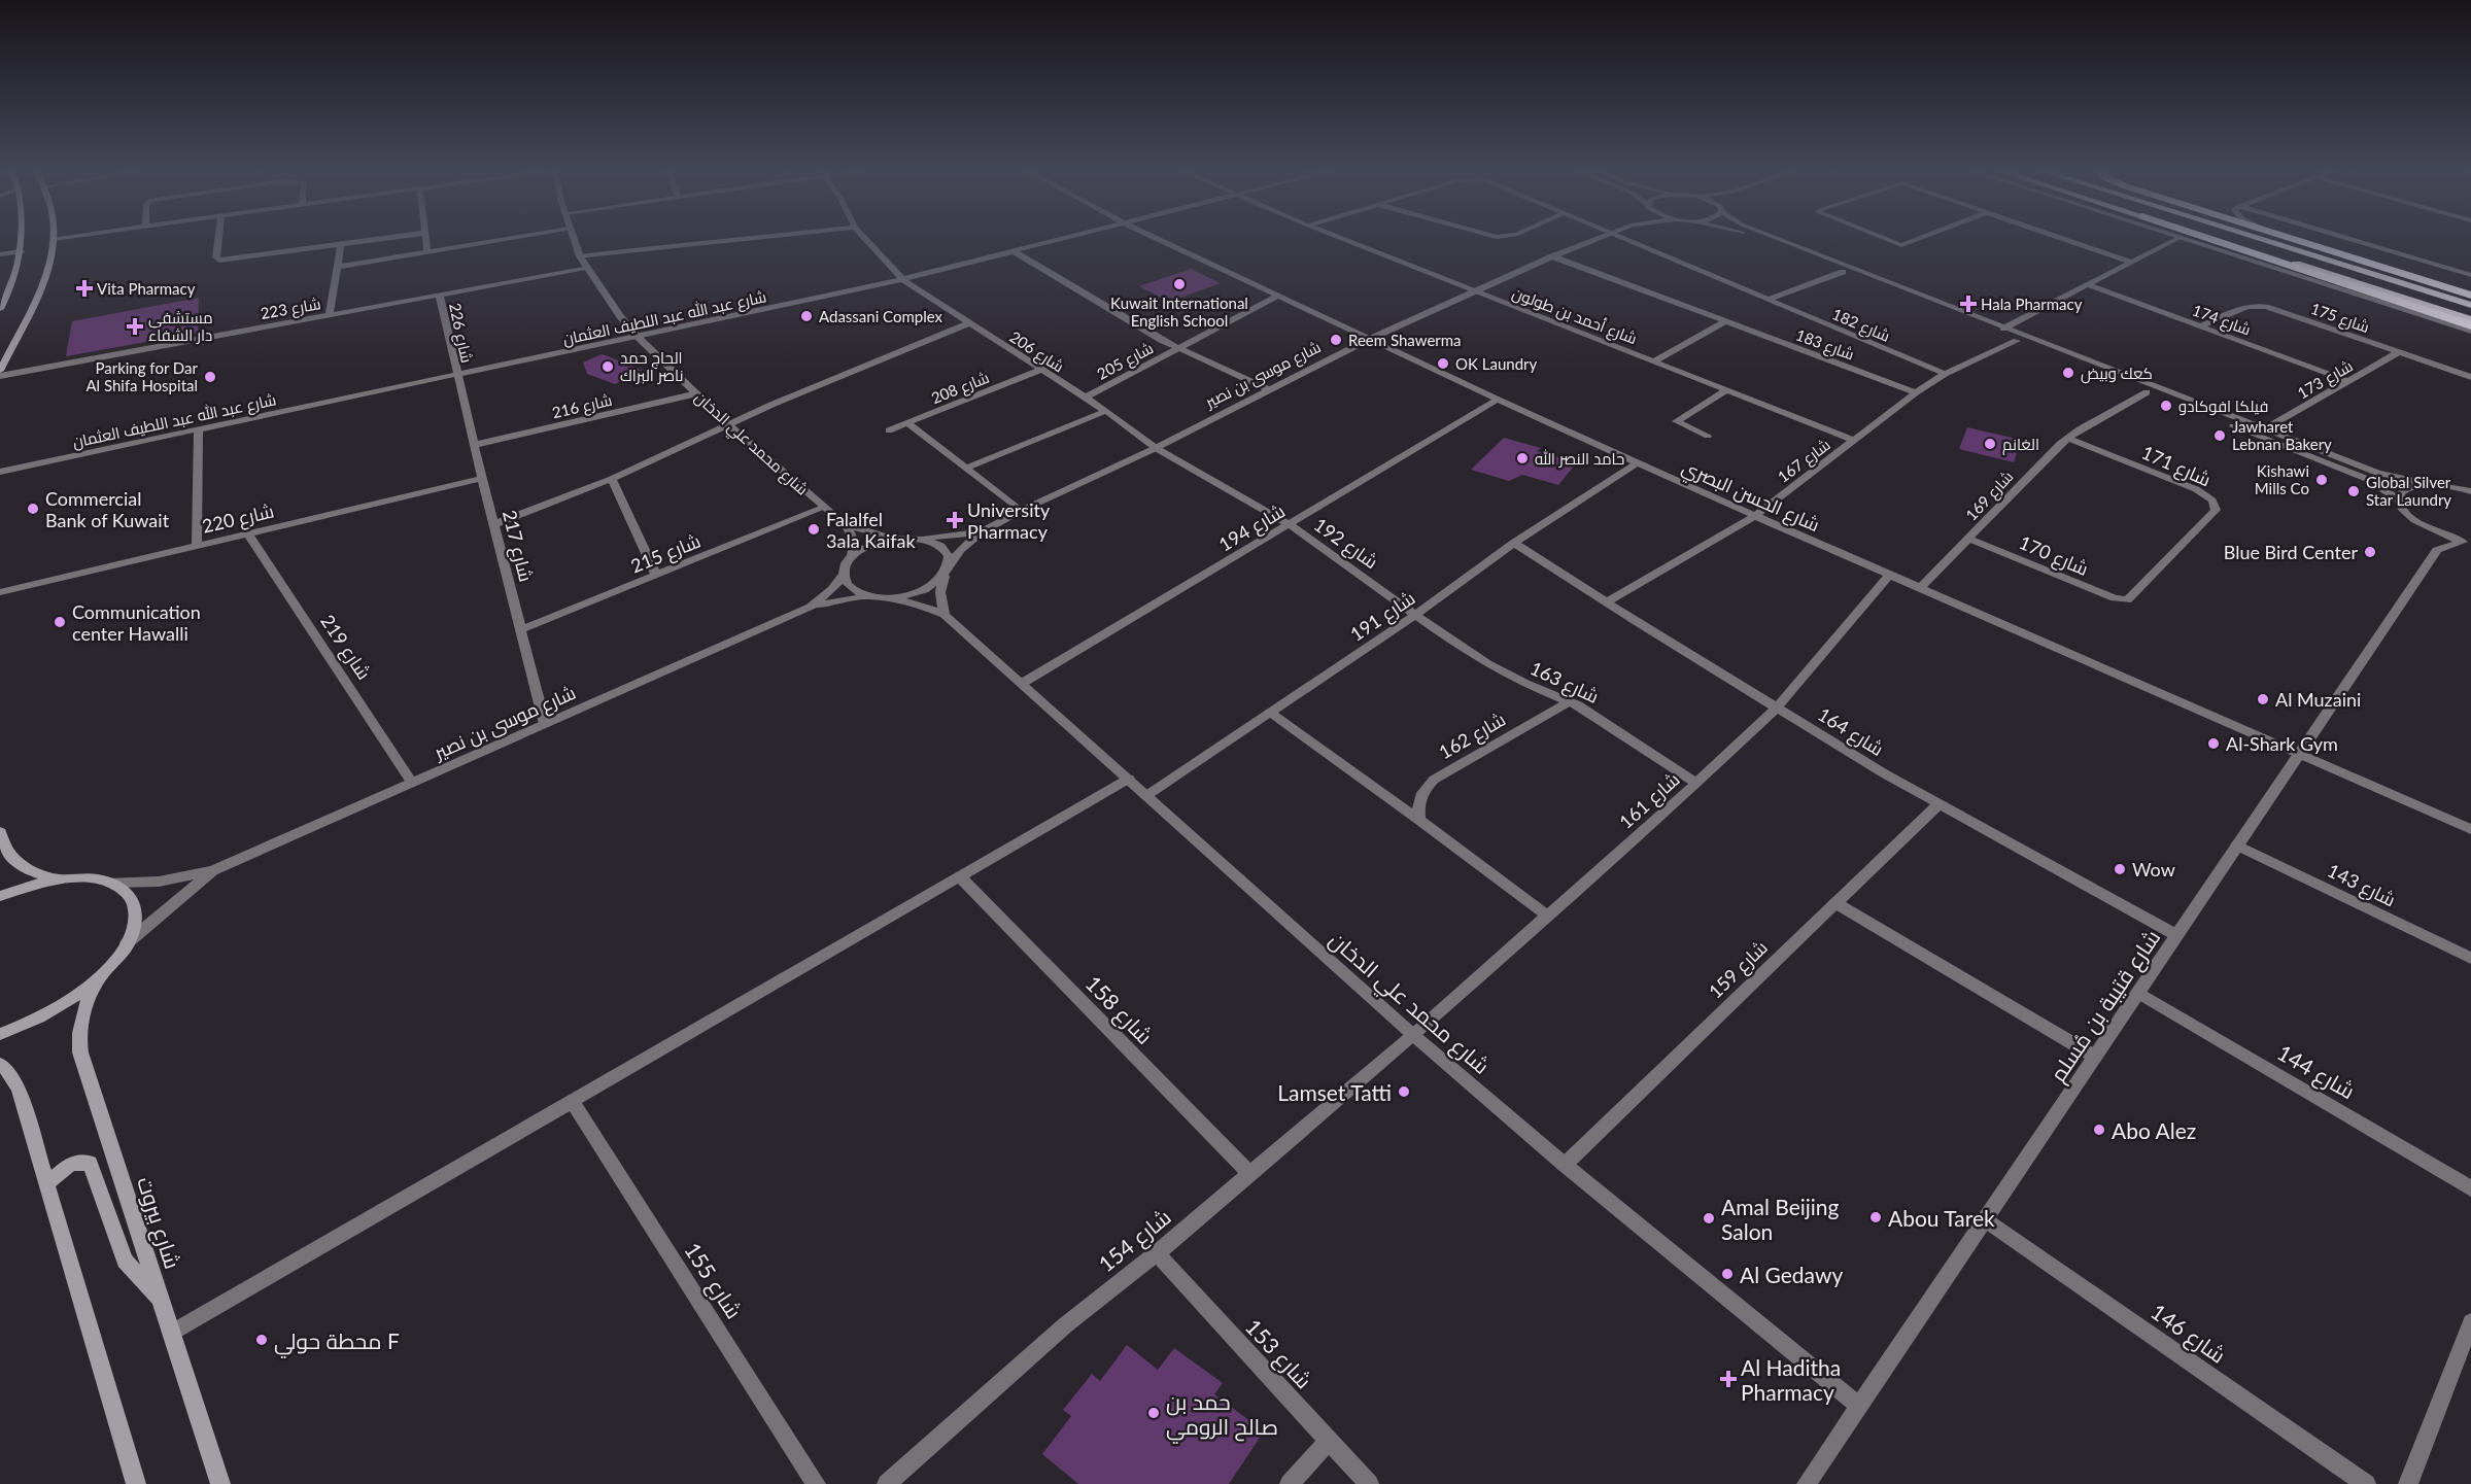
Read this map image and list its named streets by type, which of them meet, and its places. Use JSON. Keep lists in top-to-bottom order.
{
  "streets": {
    "main road": ["شارع بيروت"],
    "street": [
      "شارع 223",
      "شارع أحمد بن طولون",
      "شارع عبد الله عبد اللطيف العثمان",
      "شارع 175",
      "شارع 174",
      "شارع 182",
      "شارع 226",
      "شارع 183",
      "شارع 206",
      "شارع 205",
      "شارع موسى بن نصير",
      "شارع 173",
      "شارع 208",
      "شارع 216",
      "شارع محمد علي الدخان",
      "شارع 167",
      "شارع 171",
      "شارع الحسن البصري",
      "شارع 169",
      "شارع 220",
      "شارع 194",
      "شارع 192",
      "شارع 217",
      "شارع 215",
      "شارع 170",
      "شارع 191",
      "شارع 219",
      "شارع 163",
      "شارع 164",
      "شارع 162",
      "شارع 161",
      "شارع 143",
      "شارع 159",
      "شارع قتيبة بن مُسلم",
      "شارع 158",
      "شارع 144",
      "شارع 154",
      "شارع 155",
      "شارع 146",
      "شارع 153"
    ]
  },
  "crossings": [
    ["شارع 223", "شارع 226"],
    ["شارع 223", "شارع محمد علي الدخان"],
    ["شارع أحمد بن طولون", "شارع موسى بن نصير"],
    ["شارع أحمد بن طولون", "شارع 167"],
    ["شارع عبد الله عبد اللطيف العثمان", "شارع 226"],
    ["شارع عبد الله عبد اللطيف العثمان", "شارع 206"],
    ["شارع عبد الله عبد اللطيف العثمان", "شارع محمد علي الدخان"],
    ["شارع عبد الله عبد اللطيف العثمان", "شارع 217"],
    ["شارع 175", "شارع 174"],
    ["شارع 175", "شارع 173"],
    ["شارع 174", "شارع 173"],
    ["شارع 182", "شارع 167"],
    ["شارع 226", "شارع 217"],
    ["شارع 183", "شارع موسى بن نصير"],
    ["شارع 183", "شارع 167"],
    ["شارع 206", "شارع 205"],
    ["شارع 206", "شارع موسى بن نصير"],
    ["شارع 206", "شارع 208"],
    ["شارع 206", "شارع 192"],
    ["شارع 205", "شارع الحسن البصري"],
    ["شارع موسى بن نصير", "شارع محمد علي الدخان"],
    ["شارع موسى بن نصير", "شارع الحسن البصري"],
    ["شارع موسى بن نصير", "شارع 192"],
    ["شارع موسى بن نصير", "شارع 217"],
    ["شارع موسى بن نصير", "شارع 219"],
    ["شارع 216", "شارع محمد علي الدخان"],
    ["شارع 216", "شارع 217"],
    ["شارع محمد علي الدخان", "شارع 194"],
    ["شارع محمد علي الدخان", "شارع 215"],
    ["شارع محمد علي الدخان", "شارع 191"],
    ["شارع محمد علي الدخان", "شارع 161"],
    ["شارع محمد علي الدخان", "شارع 159"],
    ["شارع محمد علي الدخان", "شارع قتيبة بن مُسلم"],
    ["شارع محمد علي الدخان", "شارع 154"],
    ["شارع 167", "شارع الحسن البصري"],
    ["شارع 167", "شارع 164"],
    ["شارع 171", "شارع 169"],
    ["شارع 171", "شارع 170"],
    ["شارع الحسن البصري", "شارع 169"],
    ["شارع الحسن البصري", "شارع 194"],
    ["شارع الحسن البصري", "شارع 191"],
    ["شارع الحسن البصري", "شارع 161"],
    ["شارع الحسن البصري", "شارع قتيبة بن مُسلم"],
    ["شارع 169", "شارع 170"],
    ["شارع 220", "شارع 217"],
    ["شارع 220", "شارع 219"],
    ["شارع 194", "شارع 192"],
    ["شارع 192", "شارع 191"],
    ["شارع 192", "شارع 163"],
    ["شارع 217", "شارع 215"],
    ["شارع 191", "شارع 163"],
    ["شارع 191", "شارع 164"],
    ["شارع 163", "شارع 162"],
    ["شارع 163", "شارع 161"],
    ["شارع 164", "شارع 161"],
    ["شارع 164", "شارع 159"],
    ["شارع 164", "شارع قتيبة بن مُسلم"],
    ["شارع 161", "شارع 154"],
    ["شارع 143", "شارع قتيبة بن مُسلم"],
    ["شارع قتيبة بن مُسلم", "شارع 144"],
    ["شارع قتيبة بن مُسلم", "شارع 146"],
    ["شارع 158", "شارع 154"],
    ["شارع 154", "شارع 153"]
  ],
  "places": {
    "other": [
      "Kuwait International English School",
      "Adassani Complex",
      "Reem Shawerma",
      "OK Laundry",
      "الحاج حمد ناصر البراك",
      "كعك وبيض",
      "Parking for Dar Al Shifa Hospital",
      "فيلكا افوكادو",
      "Jawharet Lebnan Bakery",
      "الغانم",
      "حامد النصر الله",
      "Kishawi Mills Co",
      "Global Silver Star Laundry",
      "Commercial Bank of Kuwait",
      "Falalfel 3ala Kaifak",
      "Blue Bird Center",
      "Communication center Hawalli",
      "Al Muzaini",
      "Al-Shark Gym",
      "Wow",
      "Lamset Tatti",
      "Abo Alez",
      "Abou Tarek",
      "Amal Beijing Salon",
      "Al Gedawy",
      "محطة حولي F",
      "حمد بن صالح الرومي"
    ],
    "health": [
      "Vita Pharmacy",
      "Hala Pharmacy",
      "مستشفى دار الشفاء",
      "University Pharmacy",
      "Al Haditha Pharmacy"
    ]
  }
}
